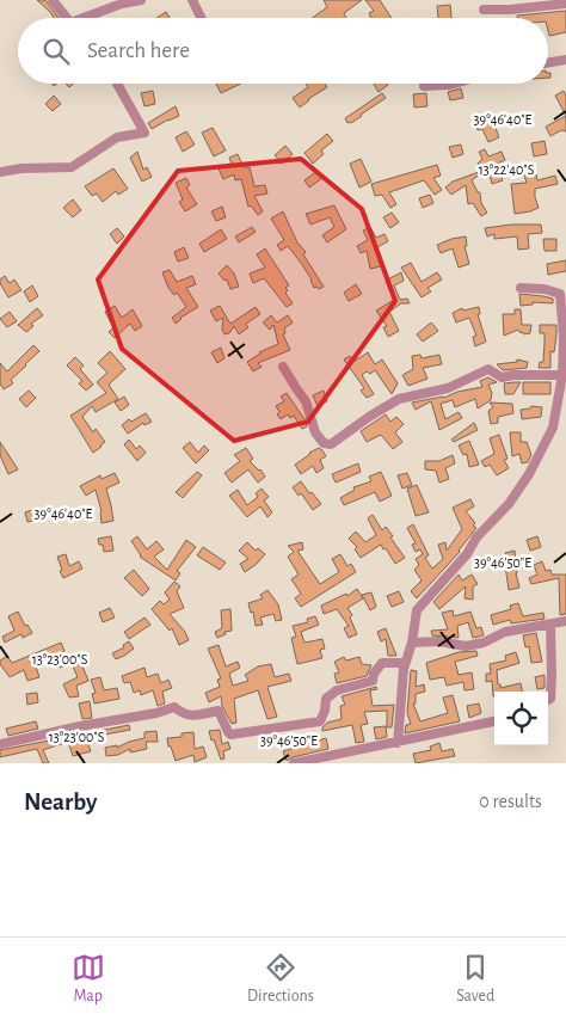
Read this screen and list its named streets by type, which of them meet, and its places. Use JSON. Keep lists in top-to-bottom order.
{
  "page": {
    "search": "Search here",
    "heading": ["Nearby", "0 results"],
    "nav": ["Map", "Directions", "Saved"]
  },
  "coordinates": [
    "39°46'40\"E",
    "13°22'40\"S",
    "39°46'50\"E",
    "13°23'00\"S"
  ]
}
